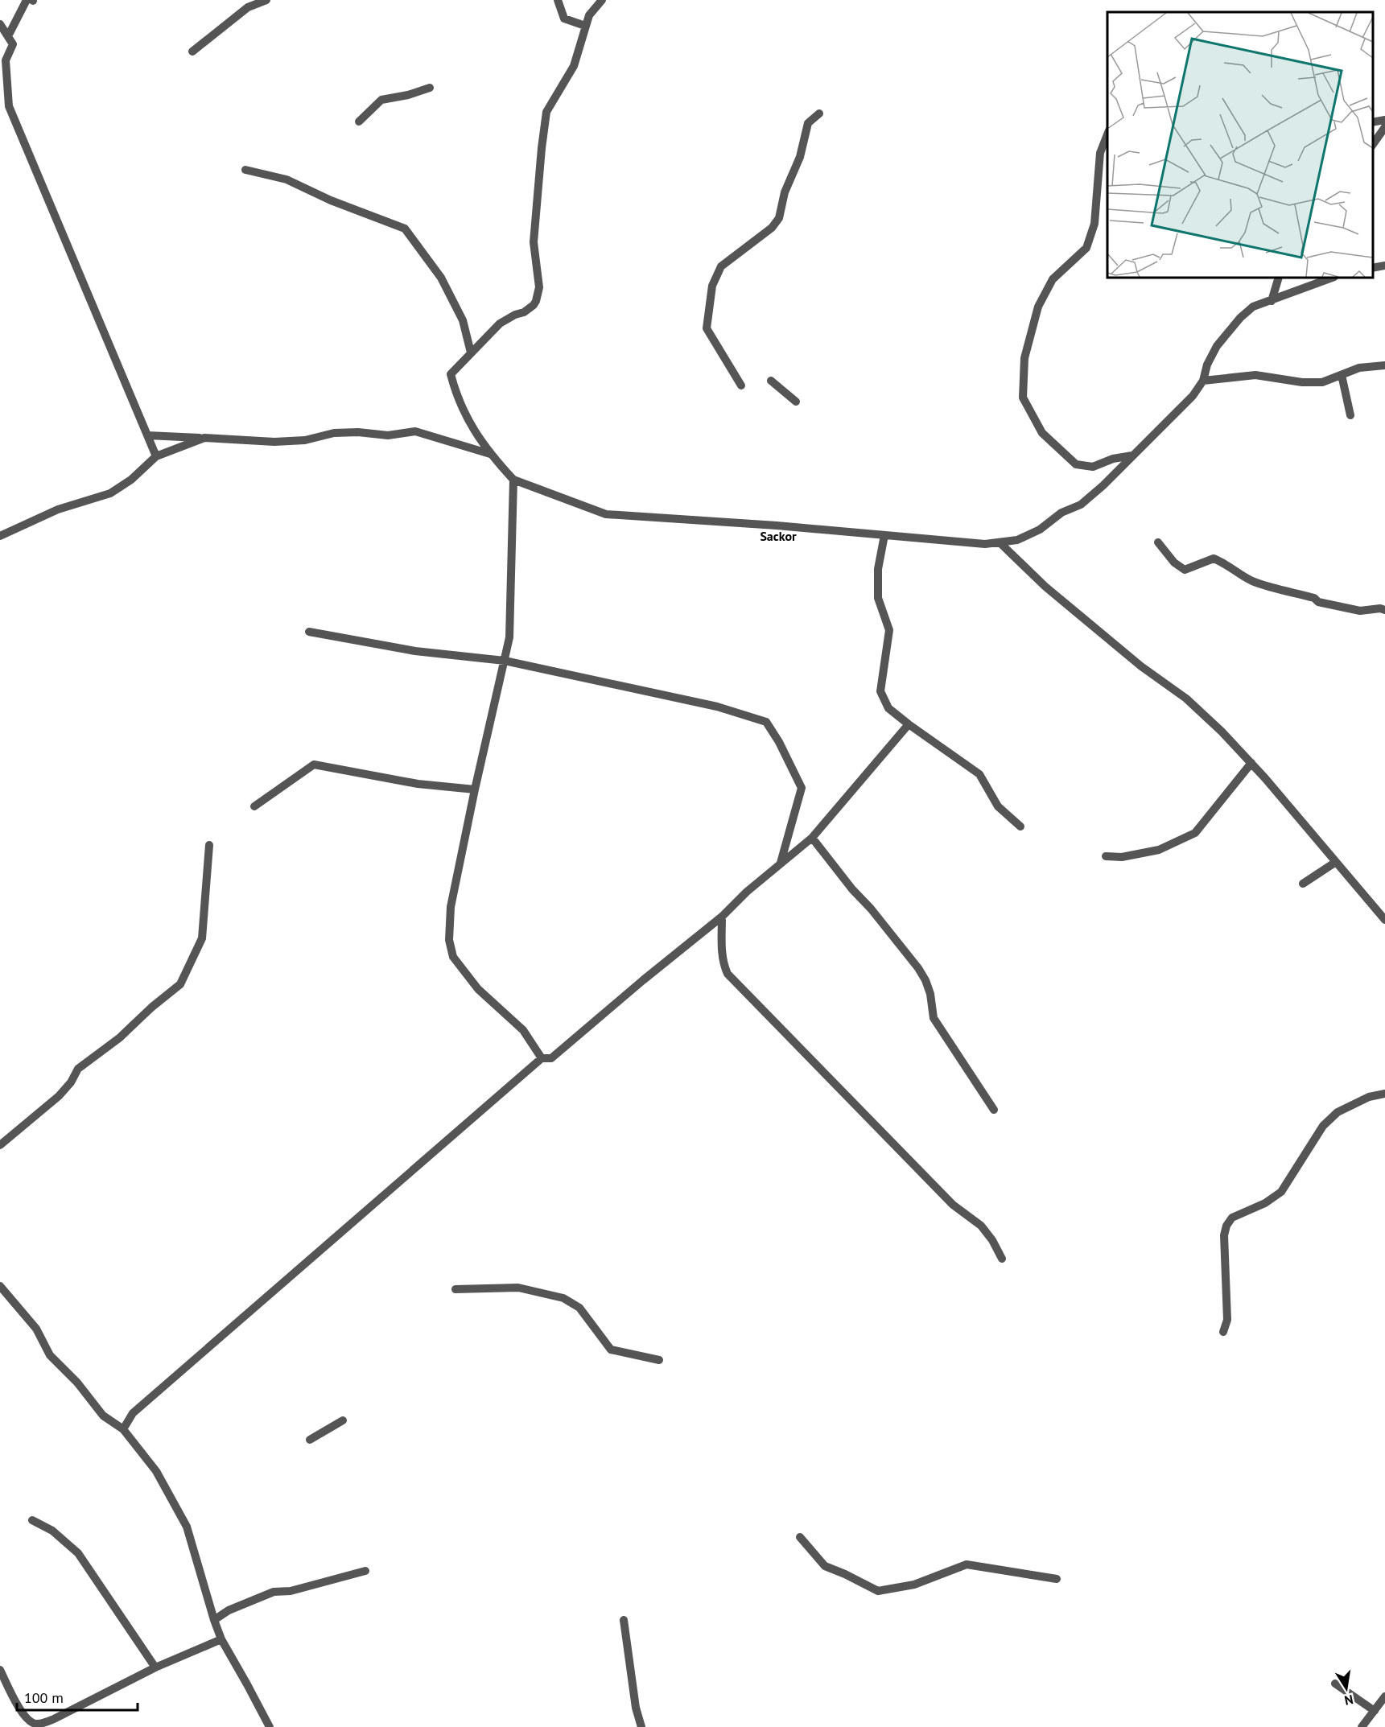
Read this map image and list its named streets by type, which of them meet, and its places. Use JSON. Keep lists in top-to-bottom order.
{
  "districts": ["Sackor"],
  "scale_bar": "100 m",
  "north": "bottom"
}
